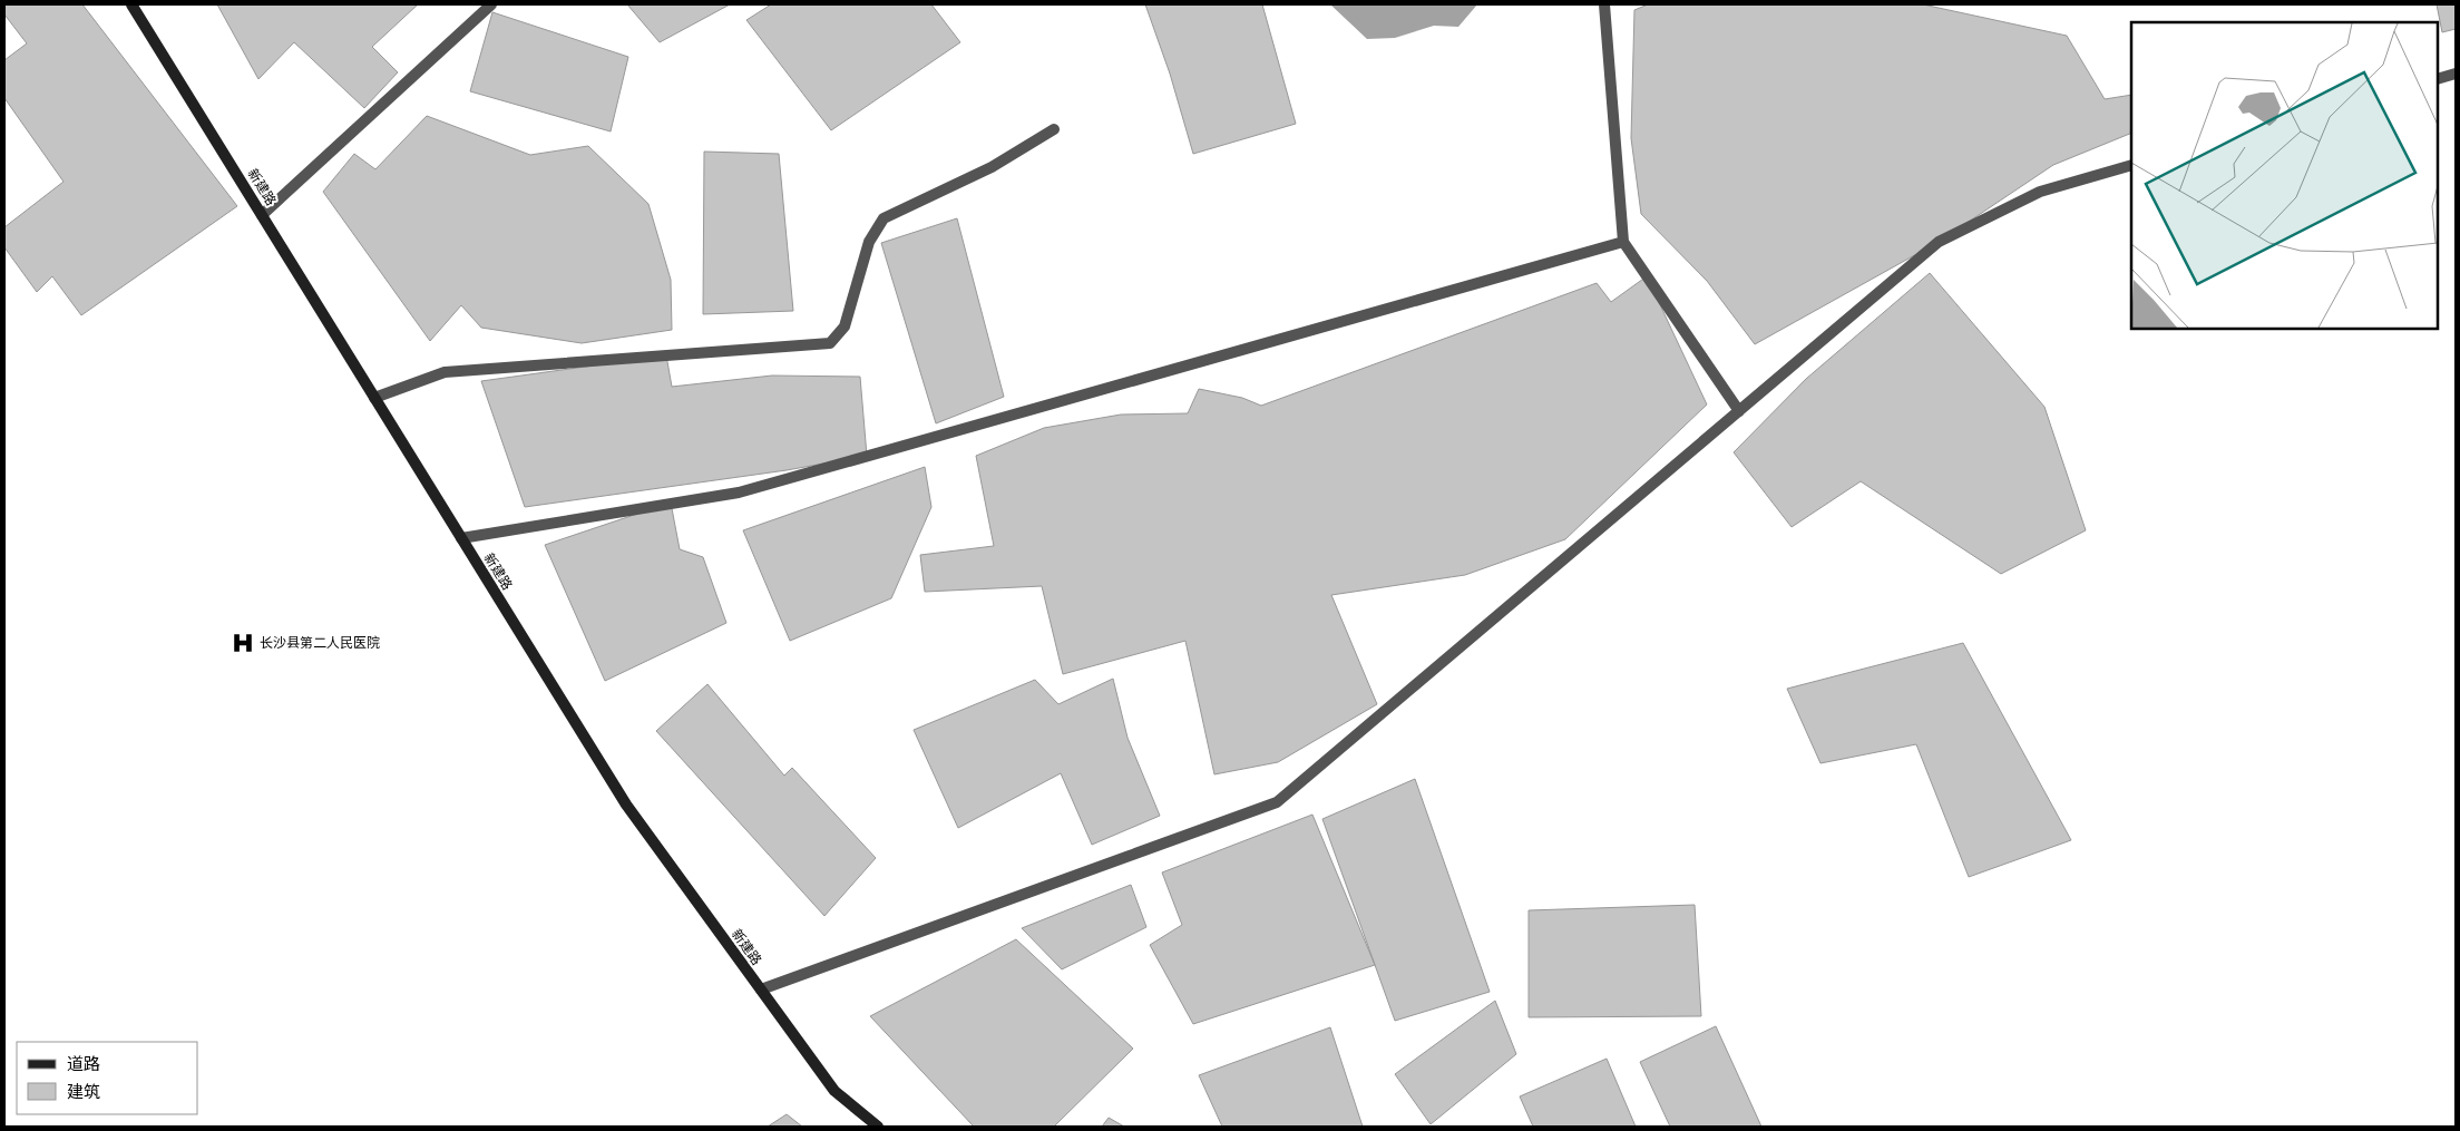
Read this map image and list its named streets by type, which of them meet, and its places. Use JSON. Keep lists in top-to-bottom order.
{
  "streets": {
    "street": ["新建路"]
  },
  "places": {
    "hospital": ["长沙县第二人民医院"]
  },
  "legend": ["道路", "建筑"]
}
